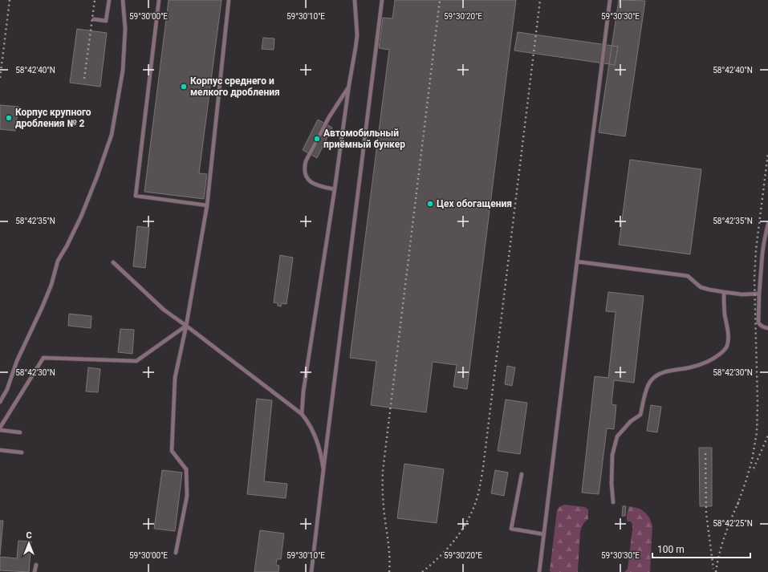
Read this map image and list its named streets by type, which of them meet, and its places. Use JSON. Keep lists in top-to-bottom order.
{
  "places": [
    "Корпус среднего и мелкого дробления",
    "Корпус крупного дробления № 2",
    "Автомобильный приёмный бункер",
    "Цех обогащения"
  ],
  "scale_bar": "100 m",
  "north": "top",
  "coordinates": [
    "59°30'00\"E",
    "59°30'10\"E",
    "59°30'20\"E",
    "59°30'30\"E",
    "58°42'40\"N",
    "58°42'35\"N",
    "58°42'30\"N",
    "58°42'25\"N"
  ]
}
